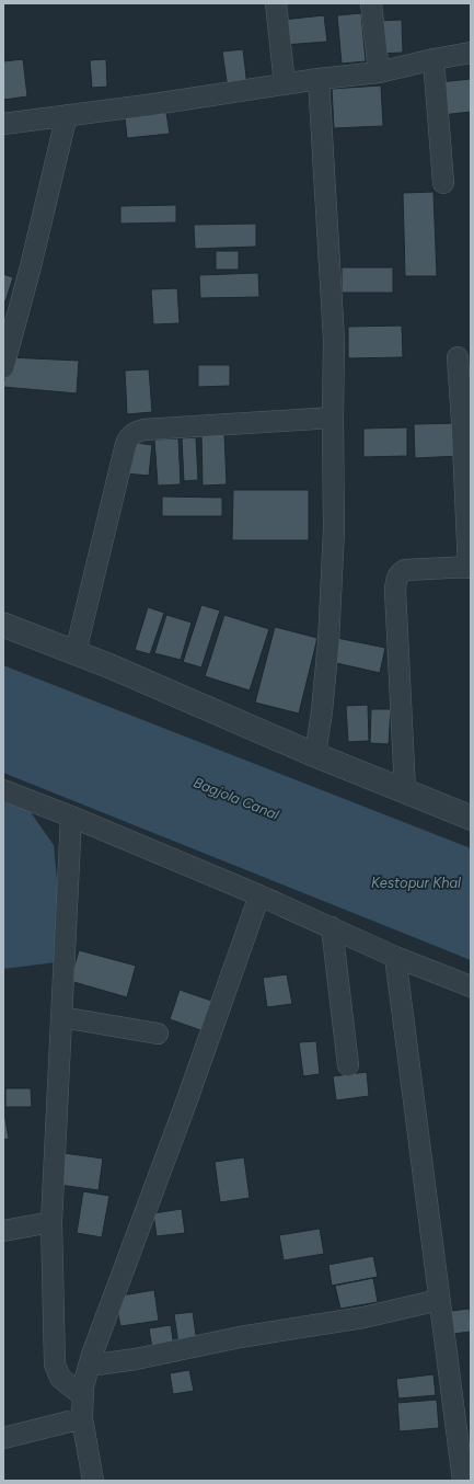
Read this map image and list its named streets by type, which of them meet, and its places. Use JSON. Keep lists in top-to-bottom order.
{
  "water": ["Bagjola Canal", "Kestopur Khal"]
}
